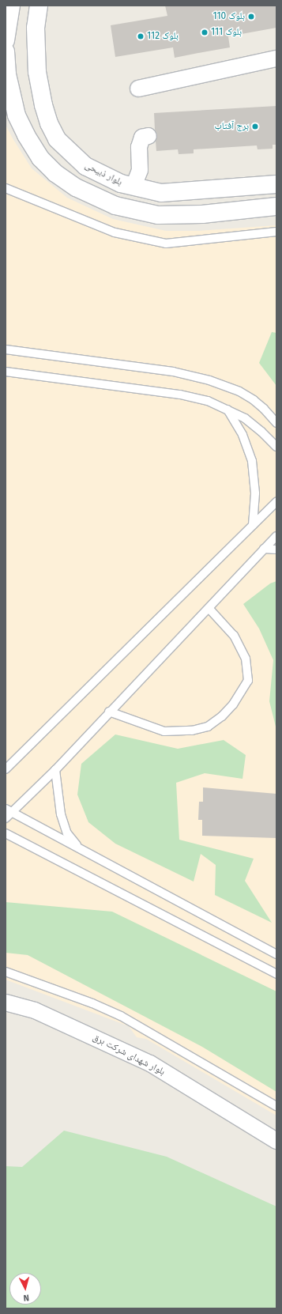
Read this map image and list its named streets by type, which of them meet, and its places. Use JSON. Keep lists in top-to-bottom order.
{
  "streets": {
    "main road": ["بلوار ذبیحی"],
    "street": ["بلوار شهدای شرکت برق"]
  },
  "places": [
    "بلوک 110",
    "بلوک 111",
    "بلوک 112",
    "برج آفتاب"
  ],
  "north": "bottom"
}
